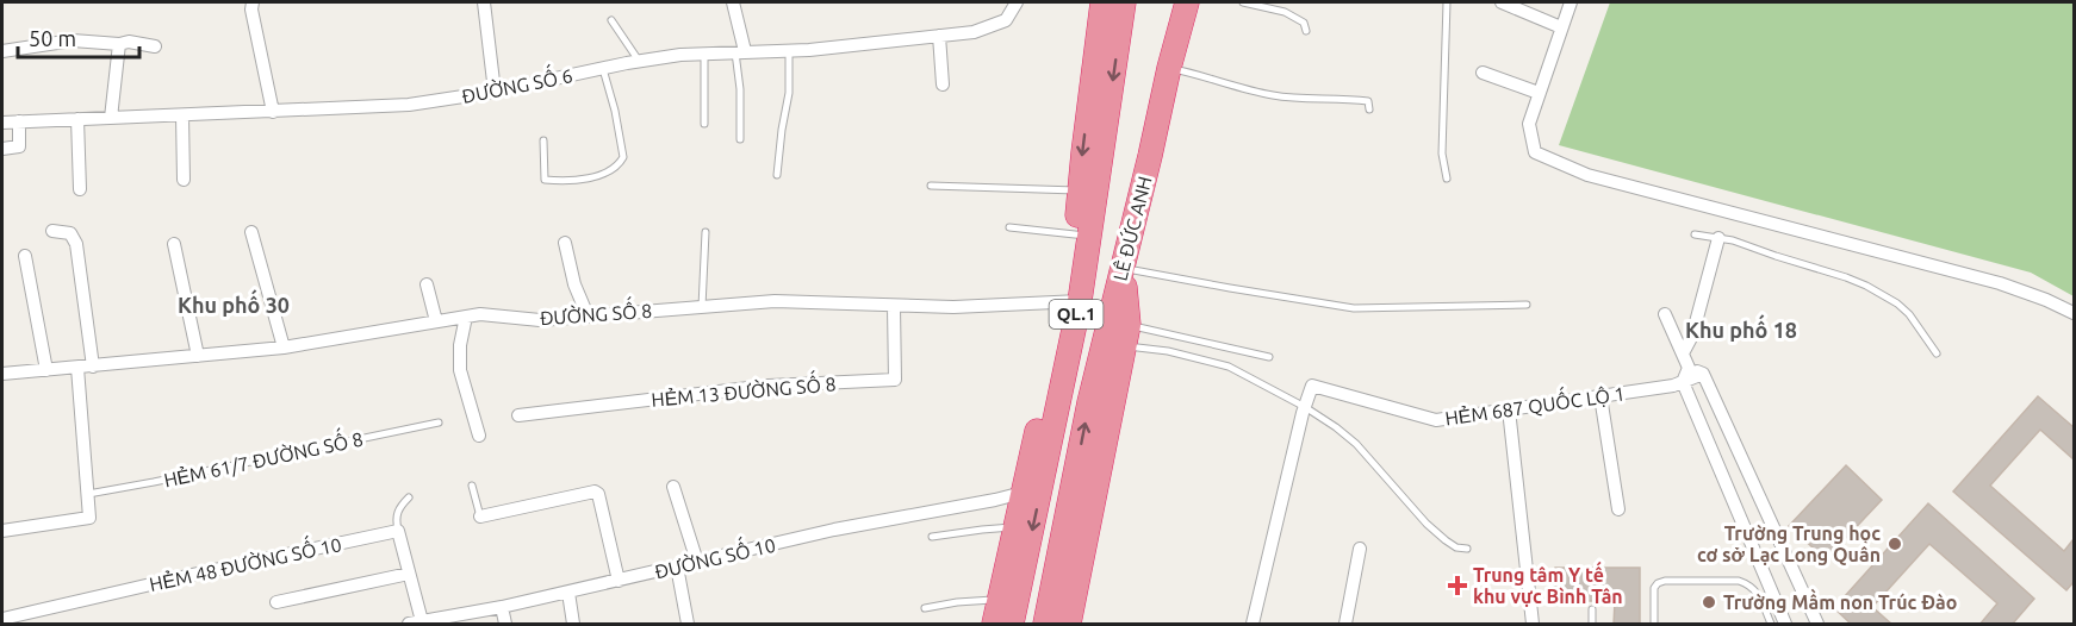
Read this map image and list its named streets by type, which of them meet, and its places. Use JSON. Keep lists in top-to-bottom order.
{
  "streets": {
    "highway": ["LÊ ĐỨC ANH", "QL.1"],
    "street": [
      "ĐƯỜNG SỐ 6",
      "ĐƯỜNG SỐ 8",
      "HẺM 13 ĐƯỜNG SỐ 8",
      "HẺM 687 QUỐC LỘ 1",
      "ĐƯỜNG SỐ 10",
      "HẺM 48 ĐƯỜNG SỐ 10"
    ],
    "lane": ["HẺM 61/7 ĐƯỜNG SỐ 8"]
  },
  "crossings": [
    ["LÊ ĐỨC ANH", "ĐƯỜNG SỐ 8"],
    ["LÊ ĐỨC ANH", "QL.1"],
    ["LÊ ĐỨC ANH", "ĐƯỜNG SỐ 10"],
    ["ĐƯỜNG SỐ 8", "HẺM 13 ĐƯỜNG SỐ 8"]
  ],
  "districts": ["Khu phố 30", "Khu phố 18"],
  "places": {
    "other": ["Trường Trung học cơ sở Lạc Long Quân", "Trường Mầm non Trúc Đào"],
    "health": ["Trung tâm Y tế khu vực Bình Tân"]
  },
  "scale_bar": "50 m"
}
